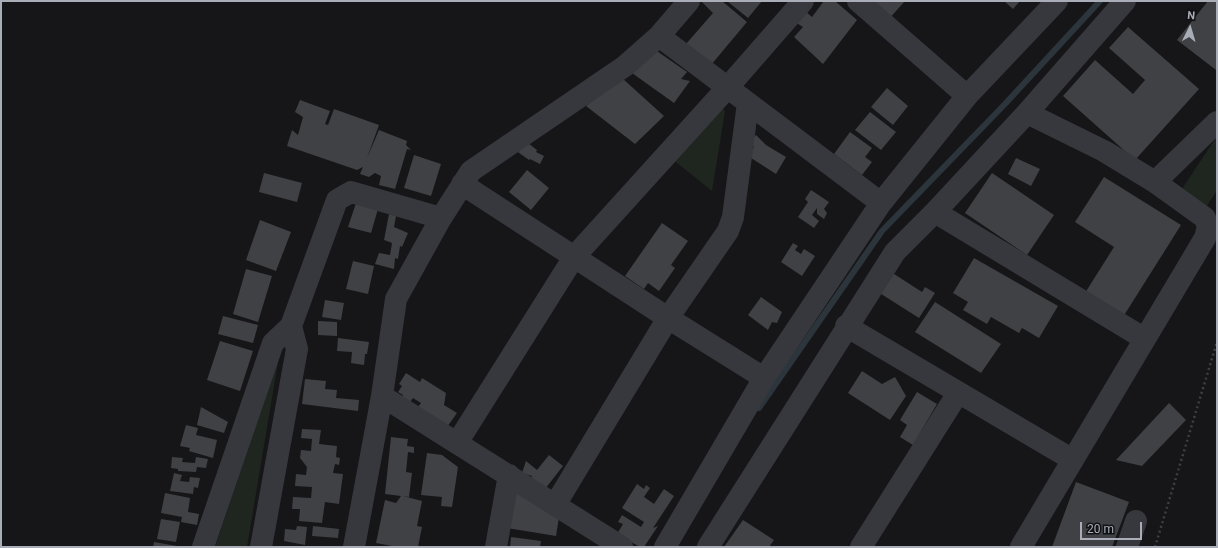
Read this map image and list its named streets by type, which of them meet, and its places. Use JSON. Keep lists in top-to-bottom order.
{
  "scale_bar": "20 m",
  "north": "top"
}
